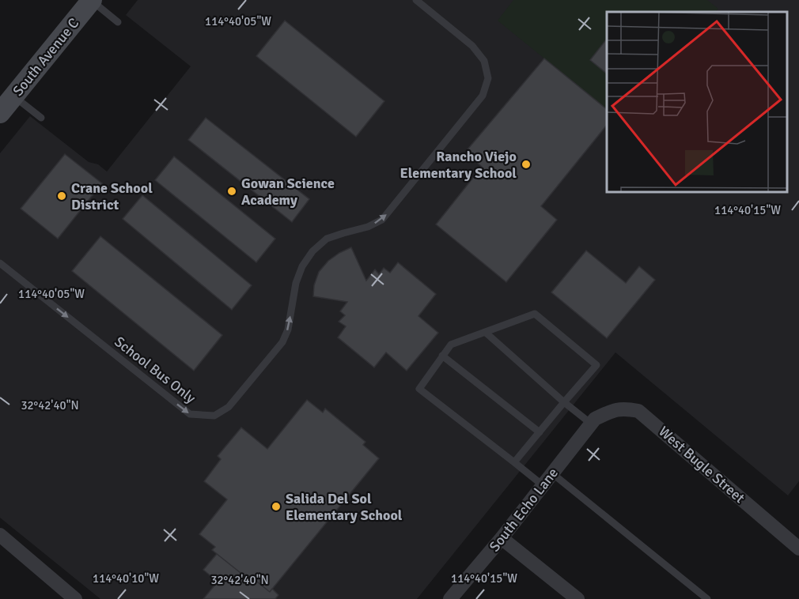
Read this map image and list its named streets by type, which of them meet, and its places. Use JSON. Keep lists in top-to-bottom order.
{
  "streets": {
    "main road": ["South Avenue C"],
    "street": ["West Bugle Street", "South Echo Lane"],
    "lane": ["School Bus Only"]
  },
  "crossings": [
    ["West Bugle Street", "South Echo Lane"]
  ],
  "places": [
    "Rancho Viejo Elementary School",
    "Gowan Science Academy",
    "Crane School District",
    "Salida Del Sol Elementary School"
  ],
  "coordinates": [
    "114°40'05\"W",
    "114°40'15\"W",
    "32°42'40\"N",
    "114°40'10\"W"
  ]
}
